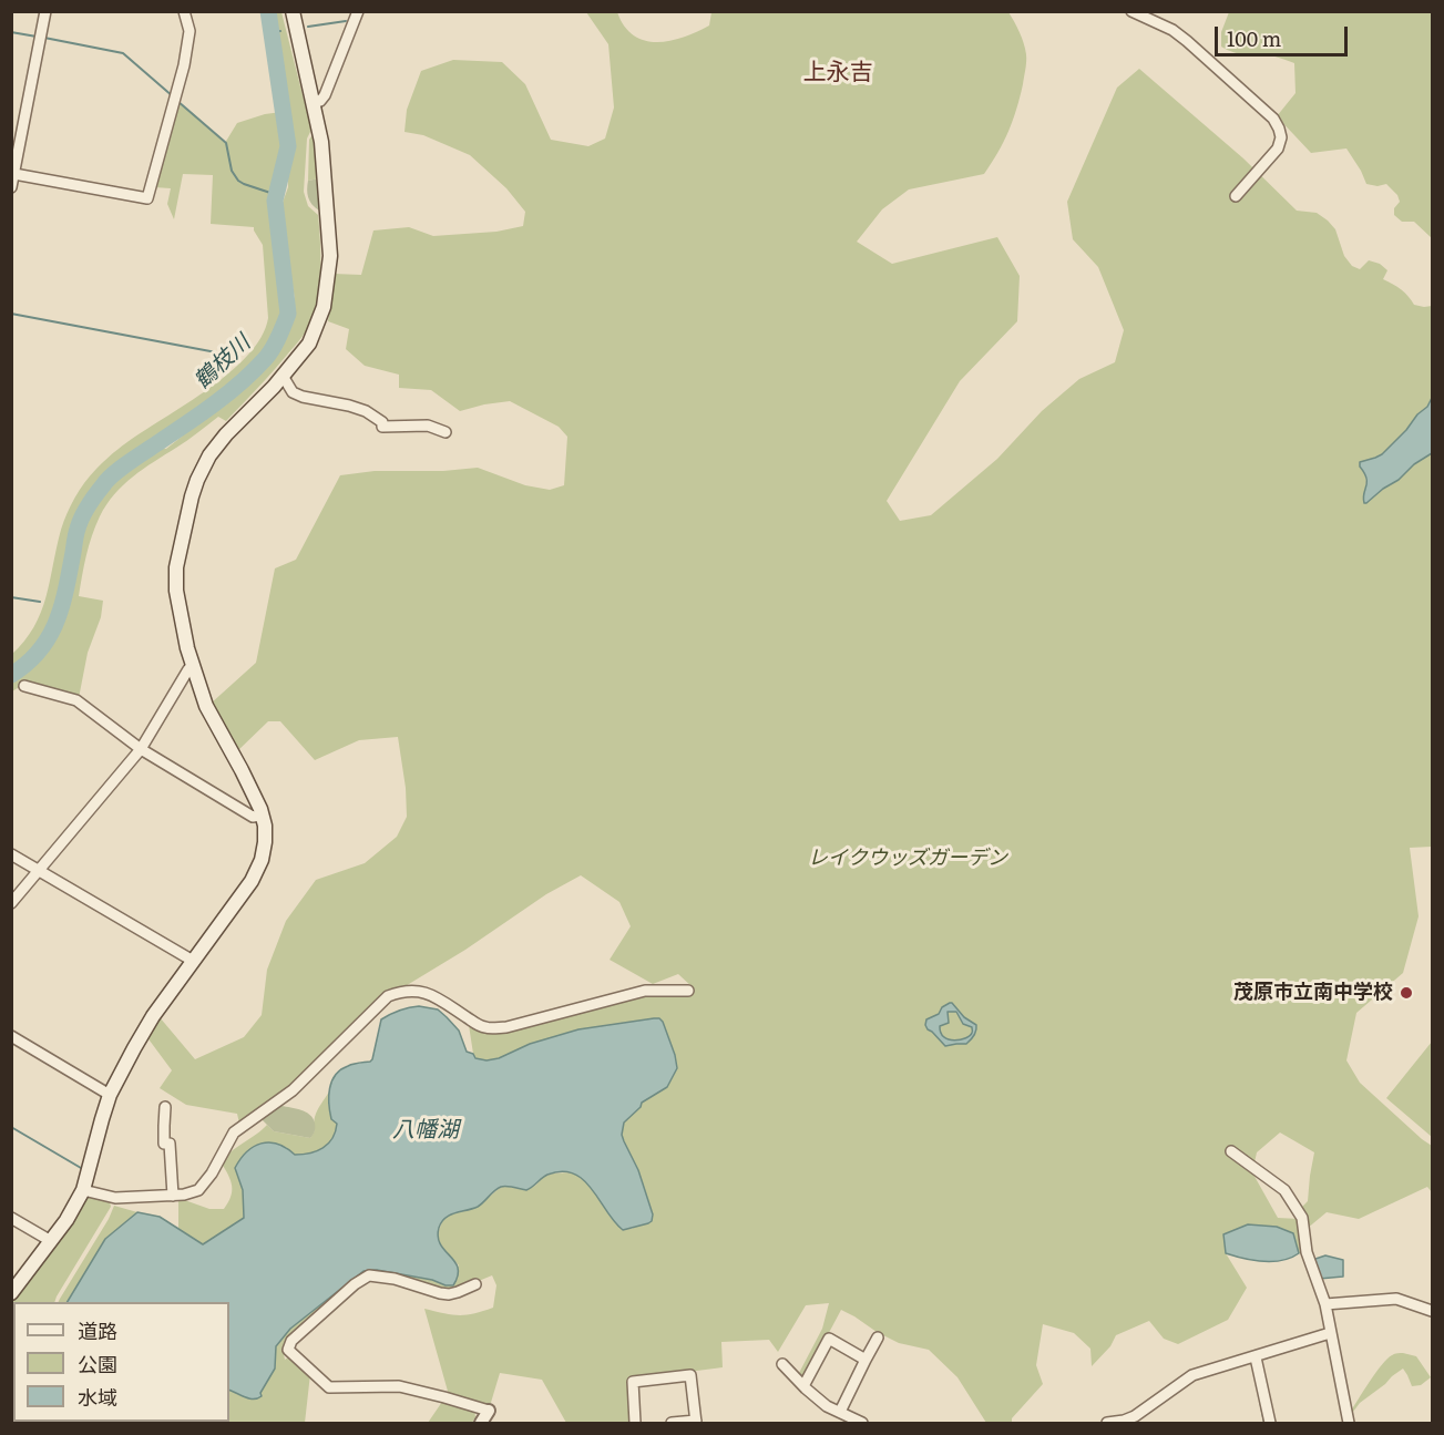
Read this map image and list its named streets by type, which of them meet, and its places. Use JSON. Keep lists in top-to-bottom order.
{
  "districts": ["上永吉"],
  "water": ["鶴枝川", "八幡湖"],
  "parks": ["レイクウッズガーデン"],
  "places": ["茂原市立南中学校"],
  "legend": ["道路", "公園", "水域"],
  "scale_bar": "100 m"
}
